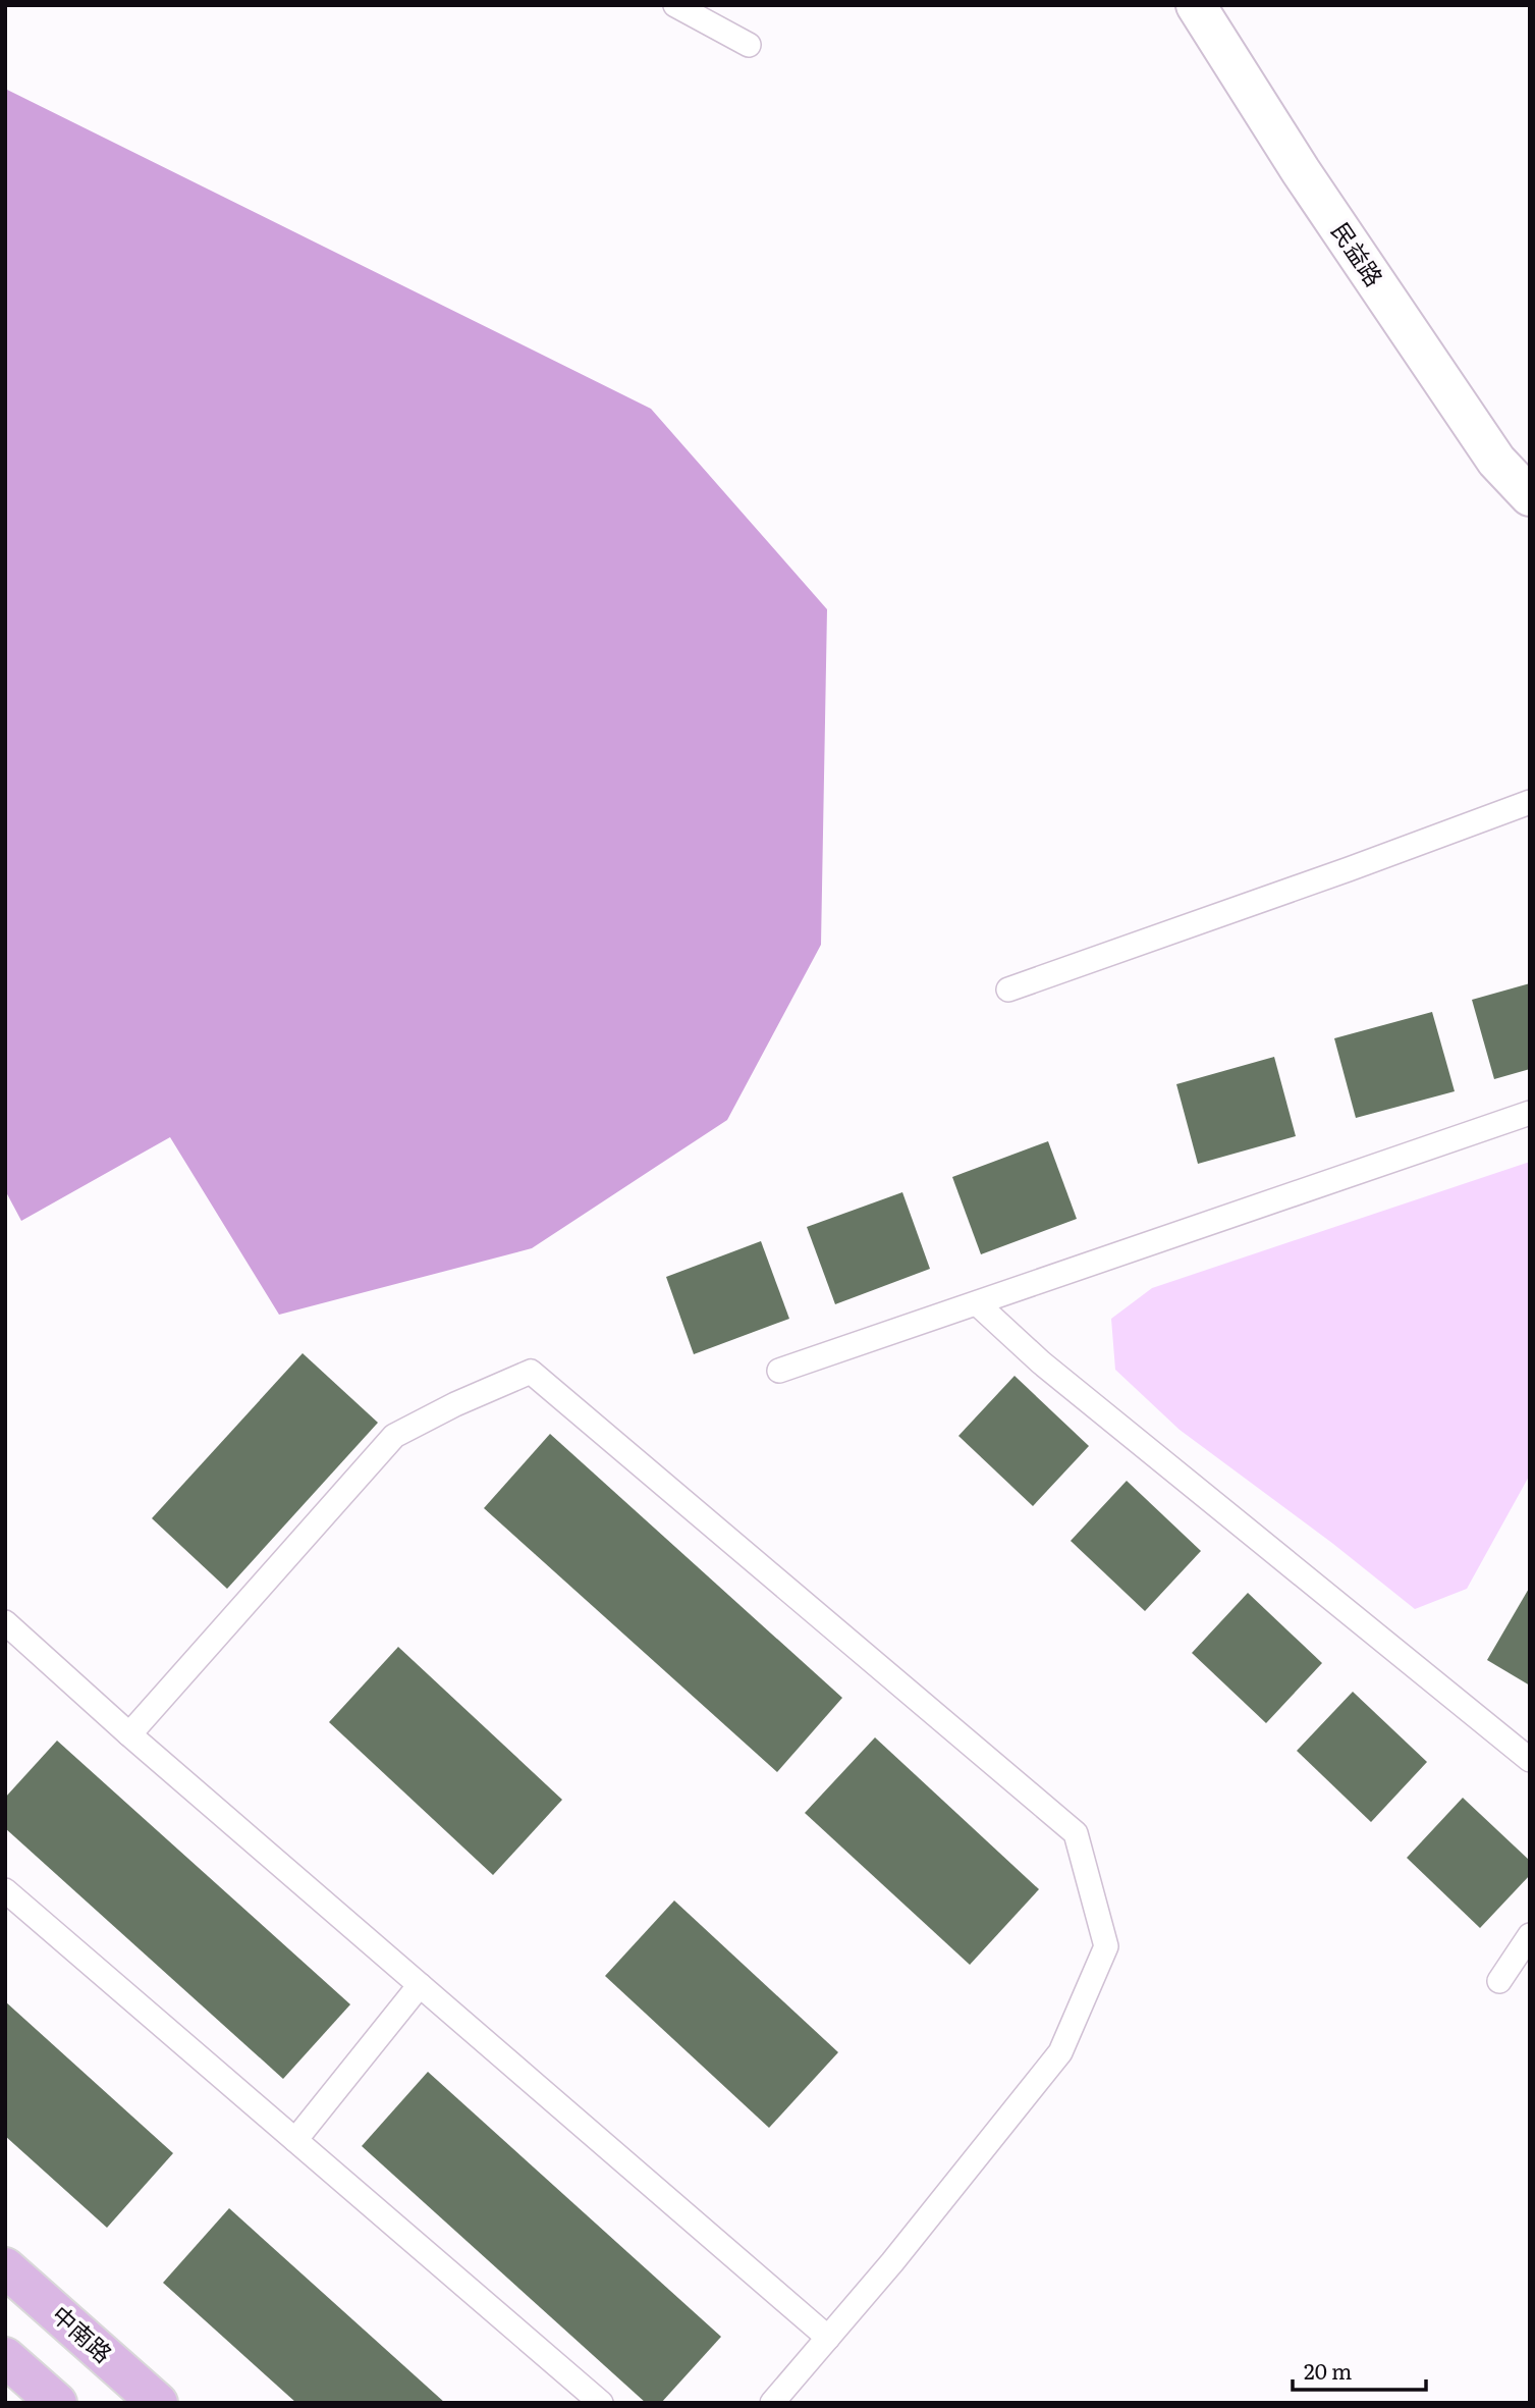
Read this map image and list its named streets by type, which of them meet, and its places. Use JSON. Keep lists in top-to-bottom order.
{
  "streets": {
    "main road": ["中南路"],
    "street": ["民益路"]
  },
  "scale_bar": "20 m"
}
